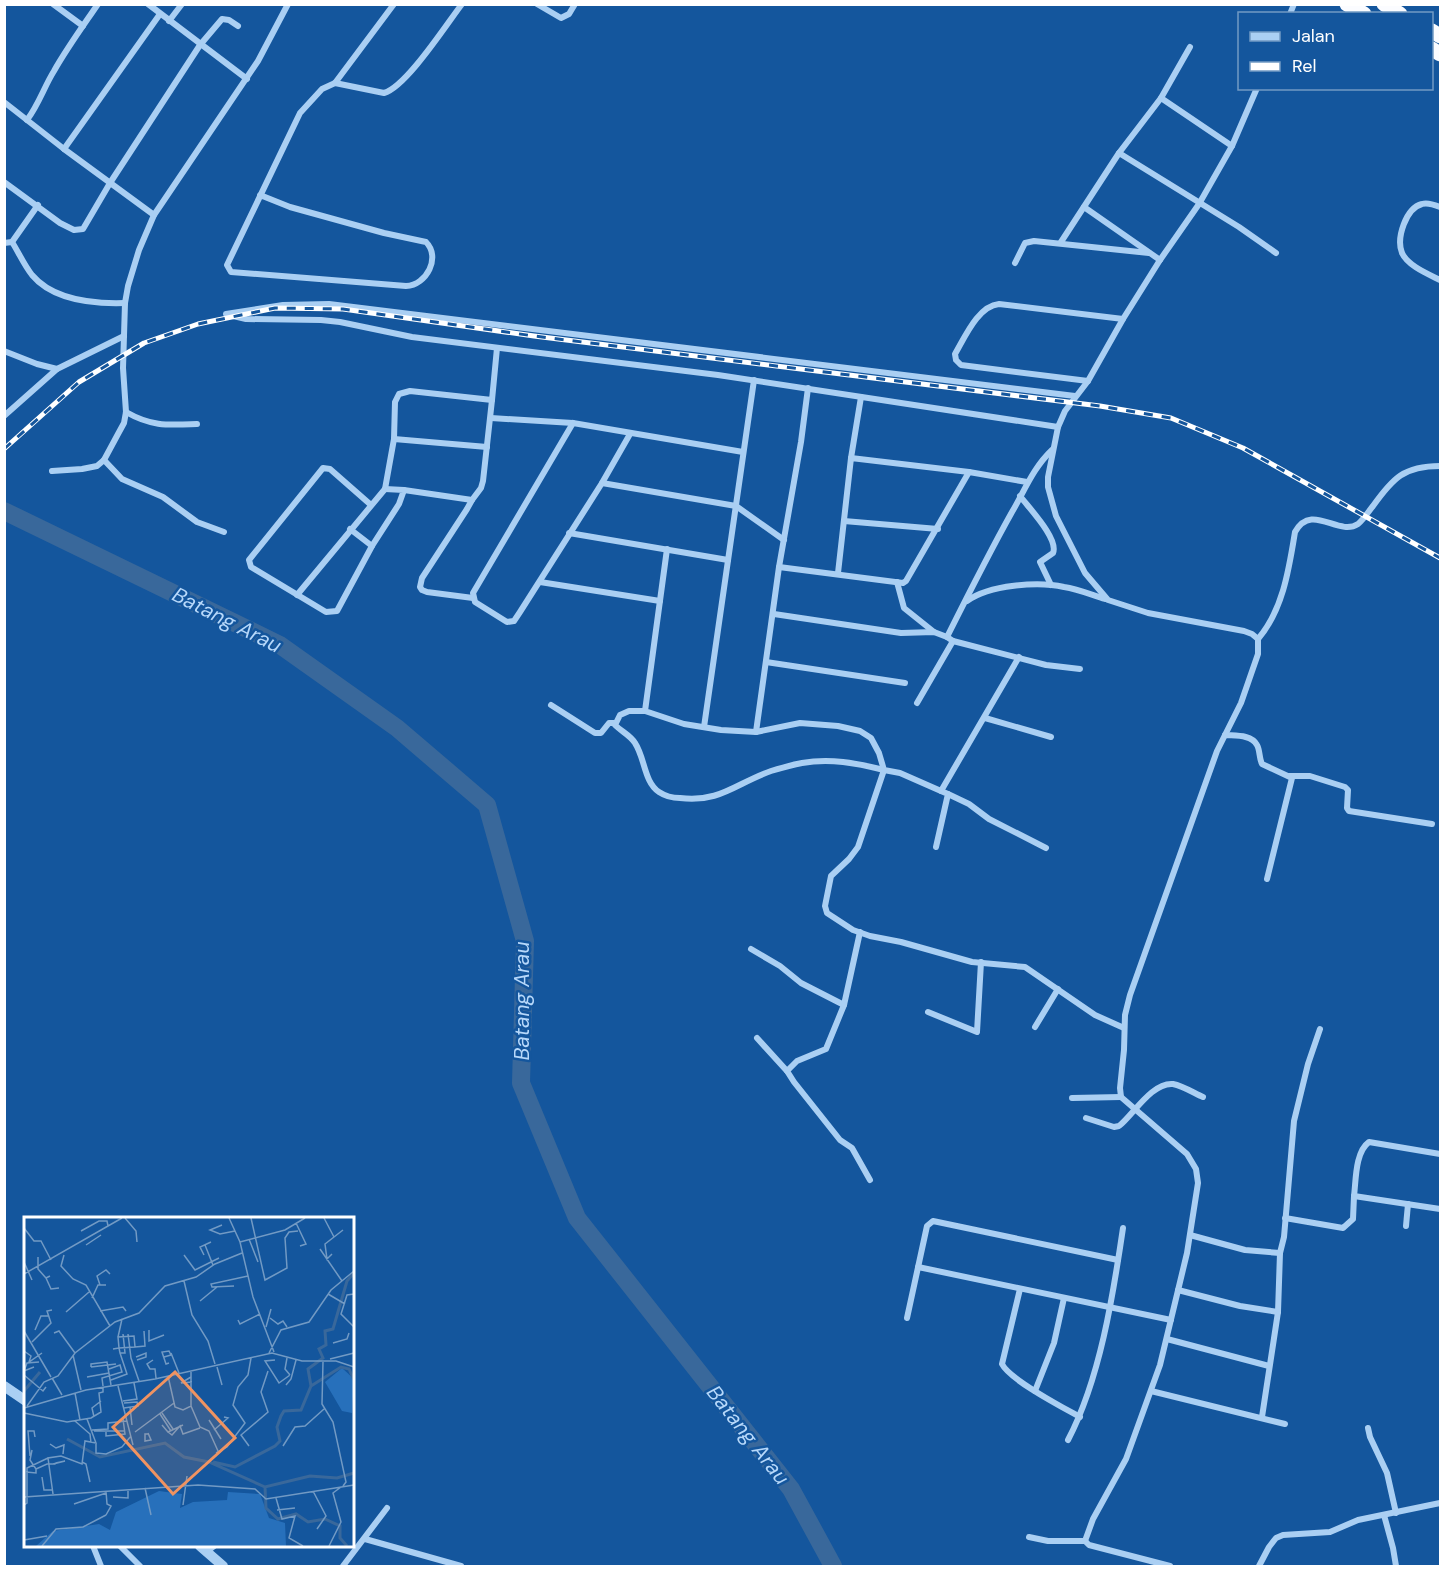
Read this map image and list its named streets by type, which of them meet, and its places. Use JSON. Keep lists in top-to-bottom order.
{
  "water": ["Batang Arau"],
  "legend": ["Jalan", "Rel"]
}
